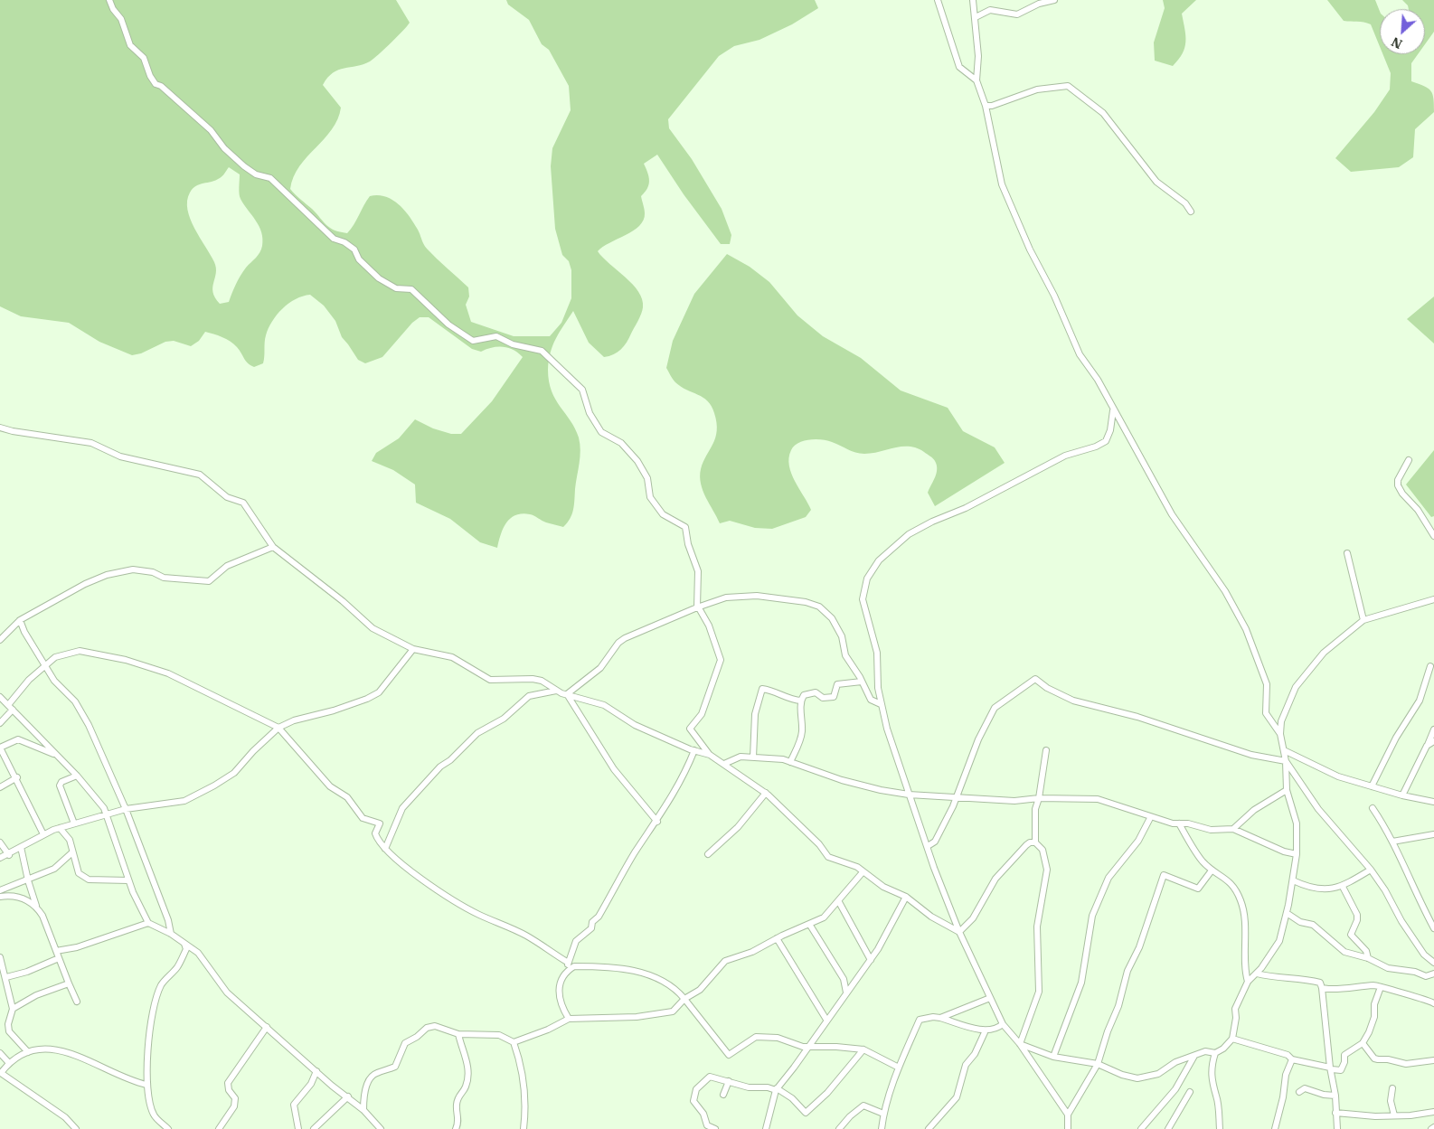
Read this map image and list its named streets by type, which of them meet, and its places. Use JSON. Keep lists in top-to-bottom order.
{
  "north": "bottom left"
}
